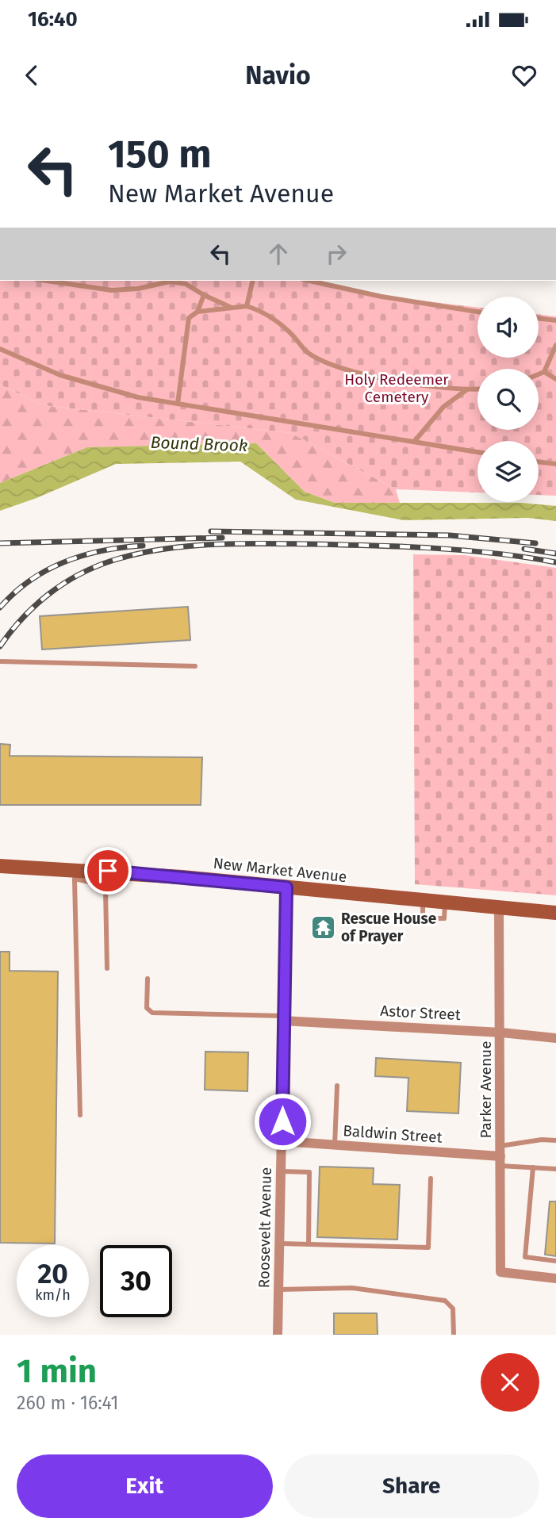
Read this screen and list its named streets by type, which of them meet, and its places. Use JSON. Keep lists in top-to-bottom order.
{
  "streets": {
    "main road": ["New Market Avenue"],
    "street": [
      "Astor Street",
      "Parker Avenue",
      "Baldwin Street",
      "Roosevelt Avenue"
    ]
  },
  "crossings": [
    ["New Market Avenue", "Parker Avenue"],
    ["New Market Avenue", "Roosevelt Avenue"],
    ["Astor Street", "Parker Avenue"],
    ["Astor Street", "Roosevelt Avenue"],
    ["Parker Avenue", "Baldwin Street"],
    ["Baldwin Street", "Roosevelt Avenue"]
  ],
  "water": ["Bound Brook"],
  "parks": ["Holy Redeemer Cemetery"],
  "places": {
    "temple": ["Rescue House of Prayer"]
  },
  "page": {
    "status": "16:40",
    "header": "Navio",
    "turn": ["150 m", "New Market Avenue"],
    "speed": "20 km/h",
    "limit": "30",
    "heading": ["1 min", "260 m · 16:41"],
    "buttons": ["Exit", "Share"]
  }
}
